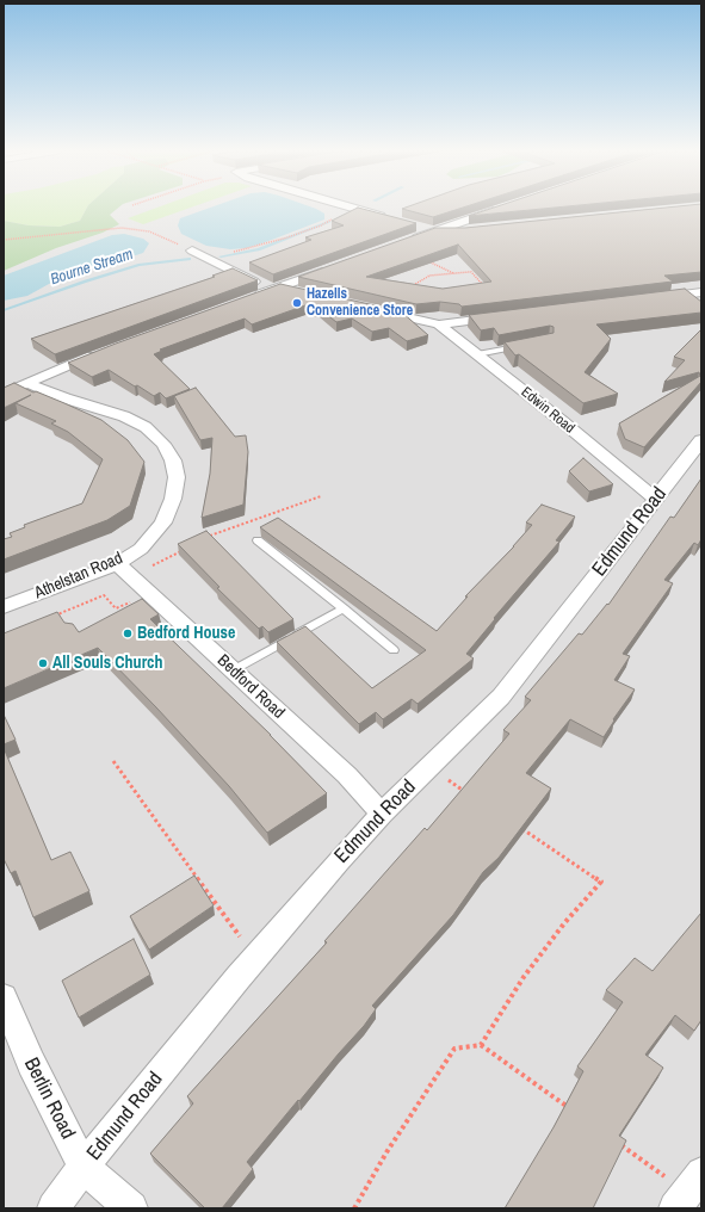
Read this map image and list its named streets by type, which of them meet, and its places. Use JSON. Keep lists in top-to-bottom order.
{
  "streets": {
    "street": [
      "Edwin Road",
      "Edmund Road",
      "Athelstan Road",
      "Bedford Road",
      "Berlin Road"
    ]
  },
  "crossings": [
    ["Edwin Road", "Edmund Road"],
    ["Edmund Road", "Bedford Road"],
    ["Edmund Road", "Berlin Road"],
    ["Athelstan Road", "Bedford Road"]
  ],
  "water": ["Bourne Stream"],
  "places": ["Hazells Convenience Store", "Bedford House", "All Souls Church"]
}
